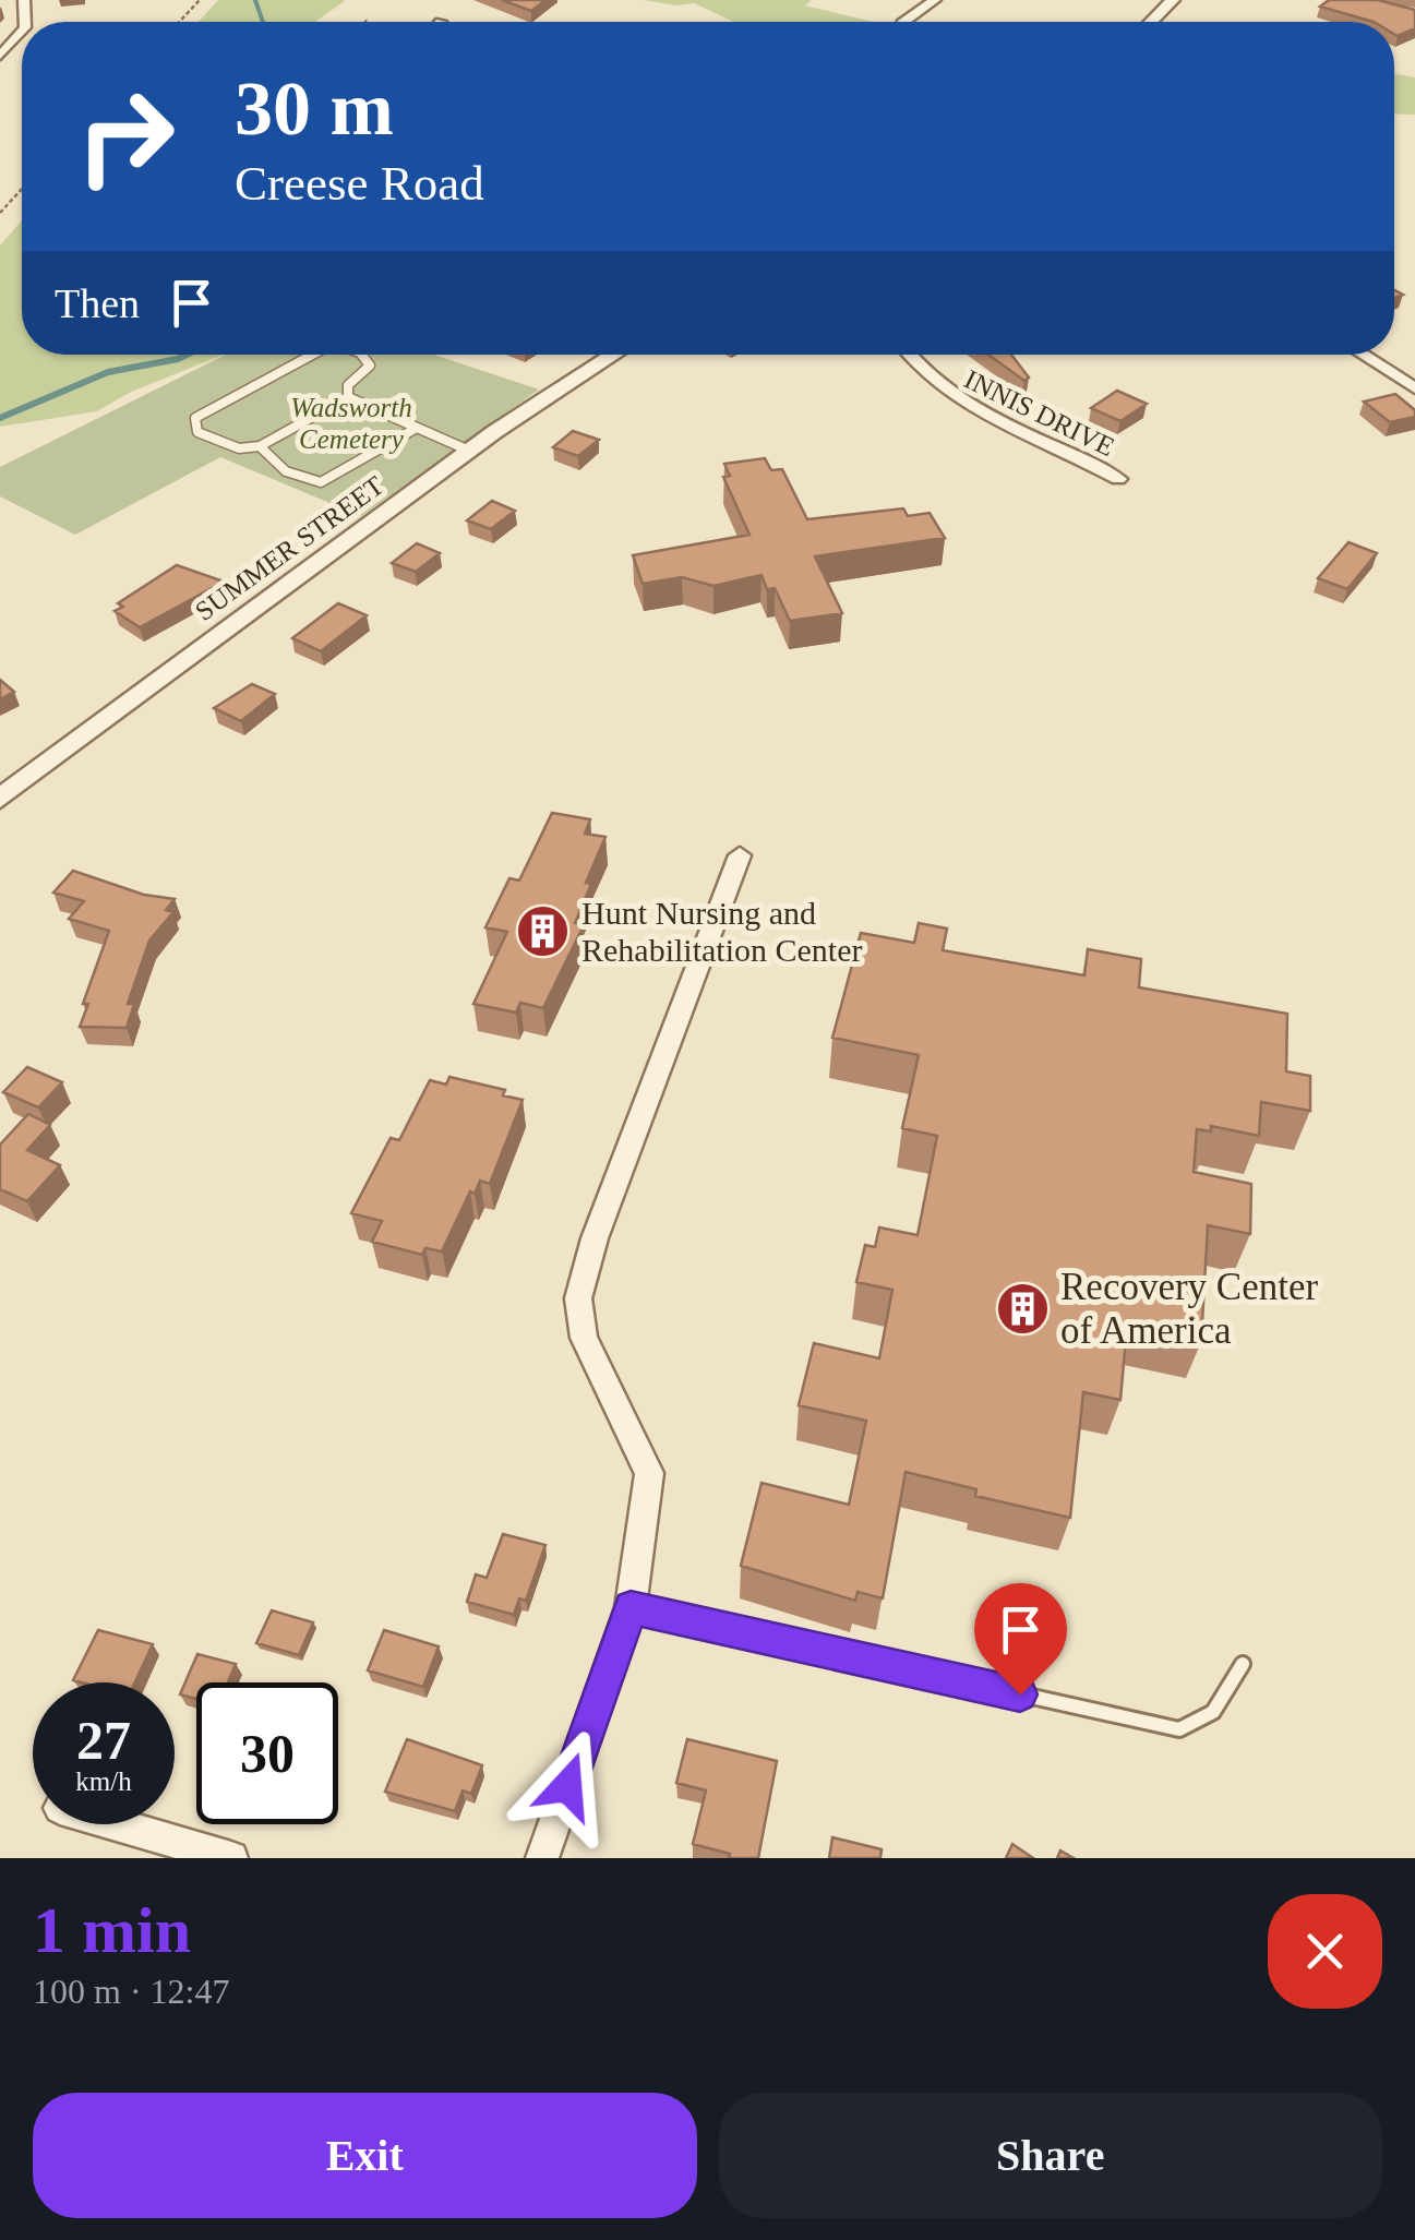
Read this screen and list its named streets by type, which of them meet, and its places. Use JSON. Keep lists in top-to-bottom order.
{
  "streets": {
    "street": ["INNIS DRIVE", "SUMMER STREET"]
  },
  "parks": ["Wadsworth Cemetery"],
  "places": {
    "building": ["Hunt Nursing and Rehabilitation Center", "Recovery Center of America"]
  },
  "page": {
    "turn": ["30 m", "Creese Road"],
    "then": "Then",
    "speed": "27 km/h",
    "limit": "30",
    "heading": ["1 min", "100 m · 12:47"],
    "buttons": ["Exit", "Share"]
  }
}
